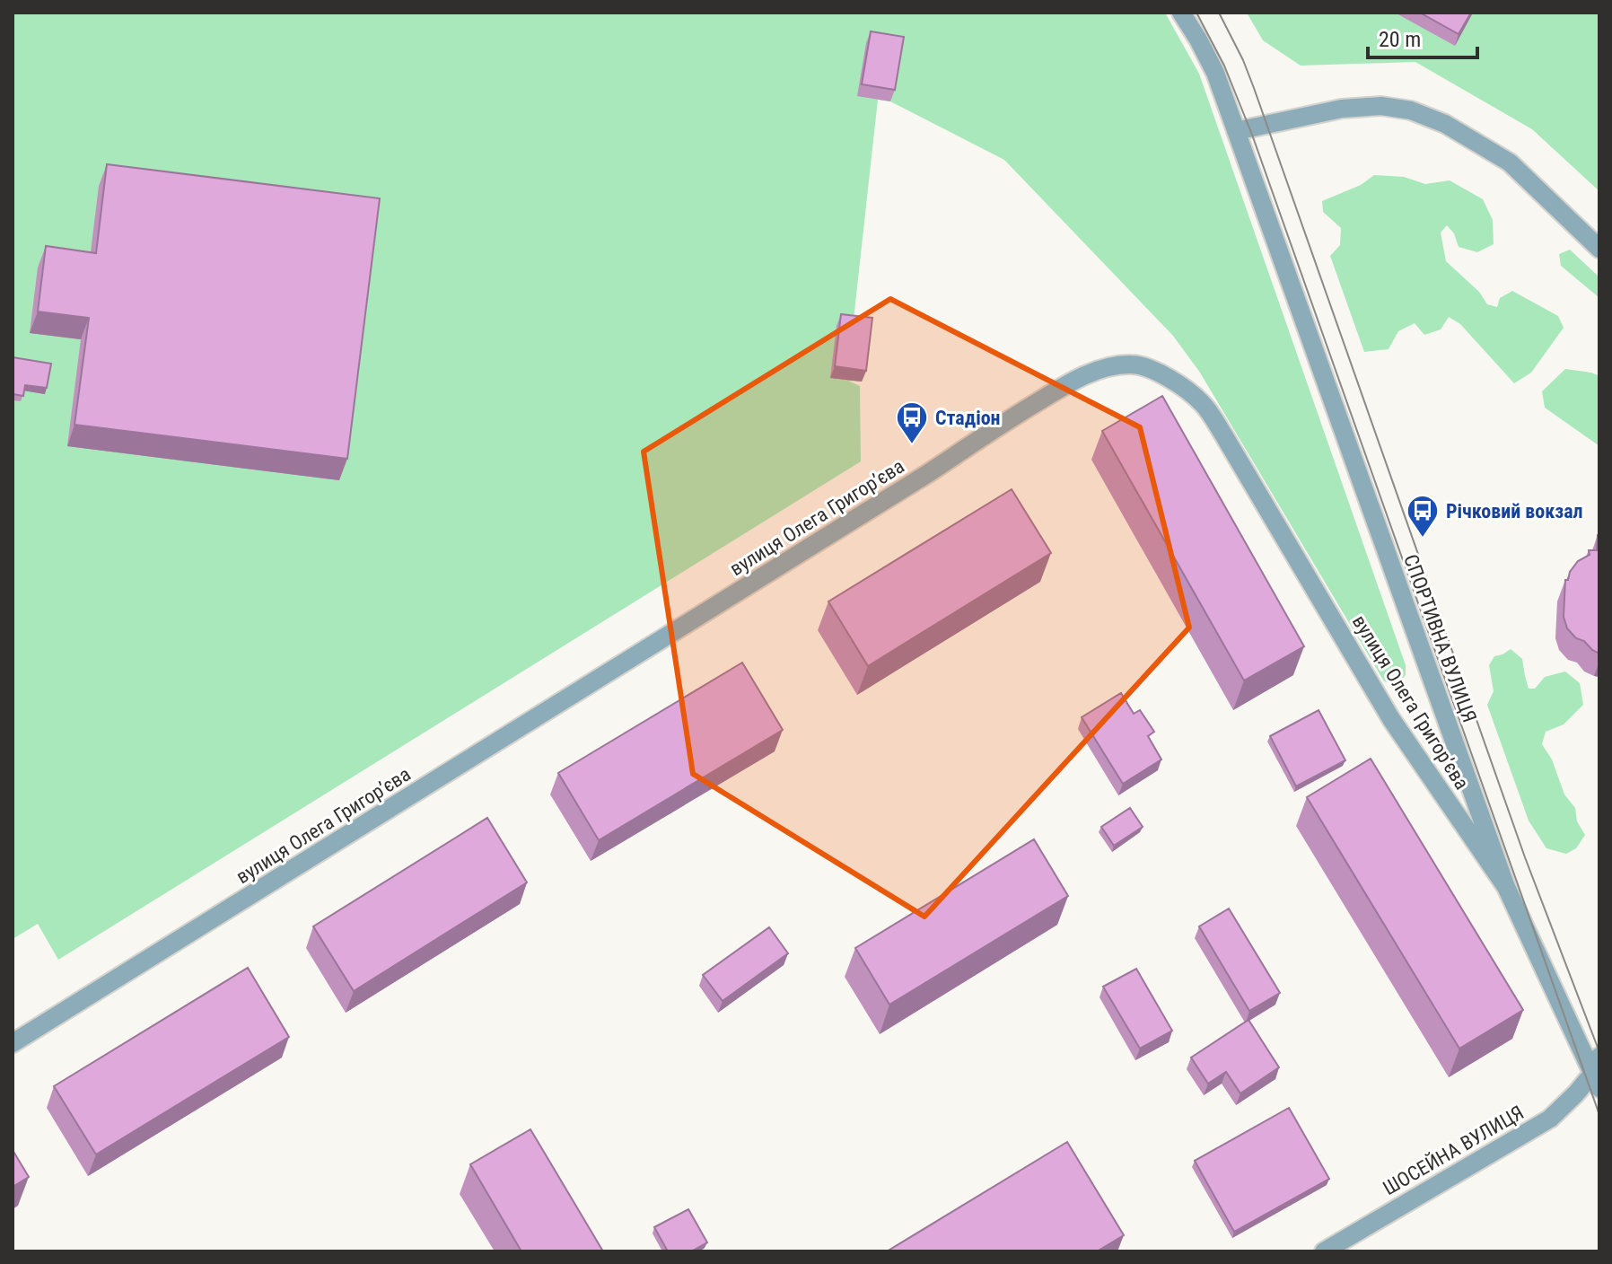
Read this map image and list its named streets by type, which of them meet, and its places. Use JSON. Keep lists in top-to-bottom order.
{
  "streets": {
    "street": ["вулиця Олега Григорʼєва", "СПОРТИВНА ВУЛИЦЯ", "ШОСЕЙНА ВУЛИЦЯ"]
  },
  "crossings": [
    ["вулиця Олега Григорʼєва", "СПОРТИВНА ВУЛИЦЯ"],
    ["СПОРТИВНА ВУЛИЦЯ", "ШОСЕЙНА ВУЛИЦЯ"]
  ],
  "places": {
    "bus stop": ["Стадіон", "Річковий вокзал"]
  },
  "scale_bar": "20 m"
}
